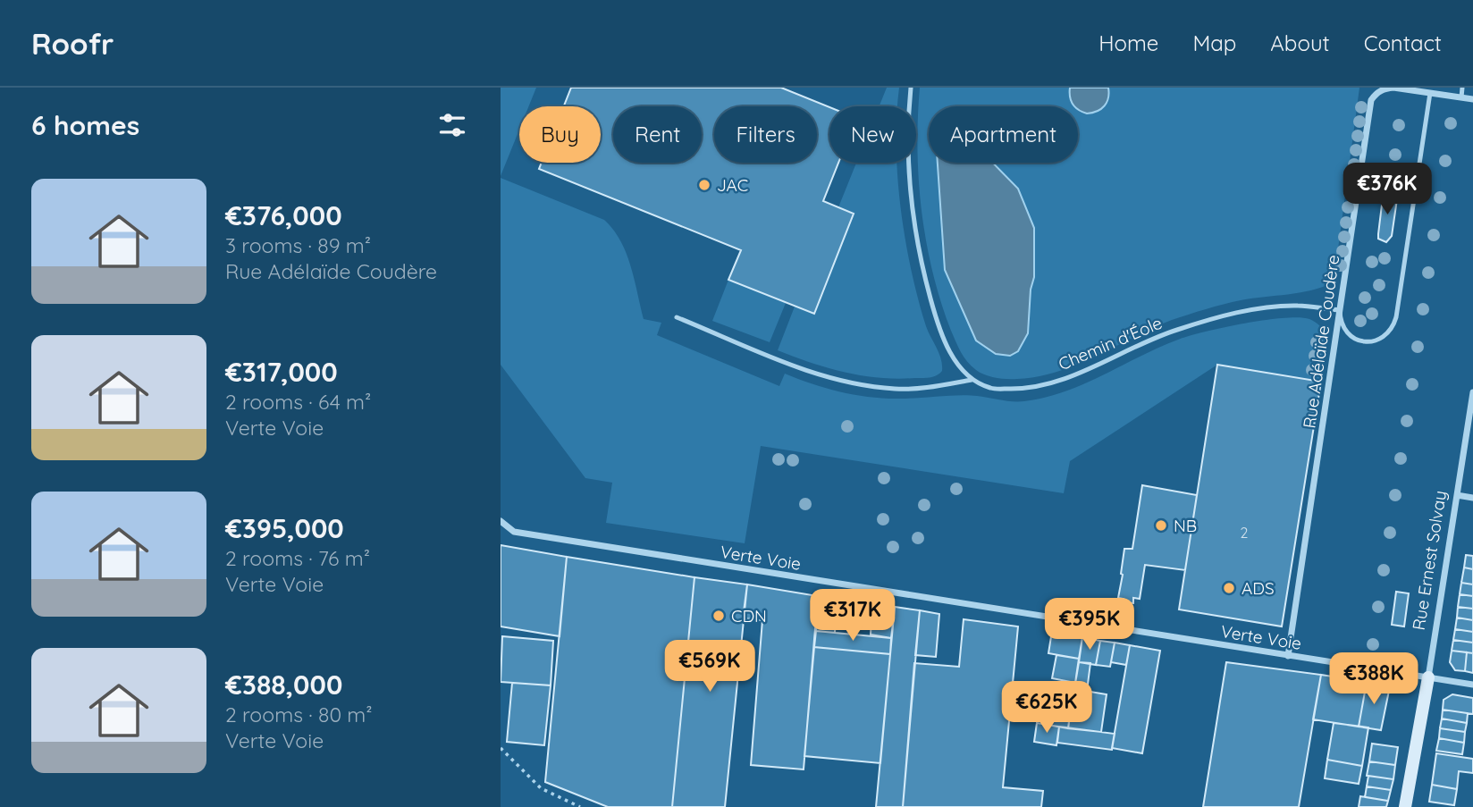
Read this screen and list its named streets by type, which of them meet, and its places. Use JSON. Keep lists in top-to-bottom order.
{
  "streets": {
    "street": ["Rue Adélaïde Coudère", "Verte Voie", "Rue Ernest Solvay"],
    "lane": ["Chemin d'Éole"]
  },
  "crossings": [
    ["Rue Adélaïde Coudère", "Chemin d'Éole"],
    ["Rue Adélaïde Coudère", "Verte Voie"],
    ["Verte Voie", "Rue Ernest Solvay"]
  ],
  "places": [
    "JAC",
    "NB",
    "ADS",
    "CDN"
  ],
  "house_numbers": ["2"],
  "page": {
    "header": "Roofr",
    "nav": [
      "Home",
      "Map",
      "About",
      "Contact"
    ],
    "heading": "6 homes",
    "chip": [
      "Buy",
      "Rent",
      "Filters",
      "New",
      "Apartment"
    ],
    "list": [
      {
        "name": "€376,000",
        "note": "3 rooms · 89 m² · Rue Adélaïde Coudère"
      },
      {
        "name": "€317,000",
        "note": "2 rooms · 64 m² · Verte Voie"
      },
      {
        "name": "€395,000",
        "note": "2 rooms · 76 m² · Verte Voie"
      },
      {
        "name": "€388,000",
        "note": "2 rooms · 80 m² · Verte Voie"
      }
    ],
    "price": [
      "€376K",
      "€317K",
      "€395K",
      "€569K",
      "€388K",
      "€625K"
    ]
  }
}
